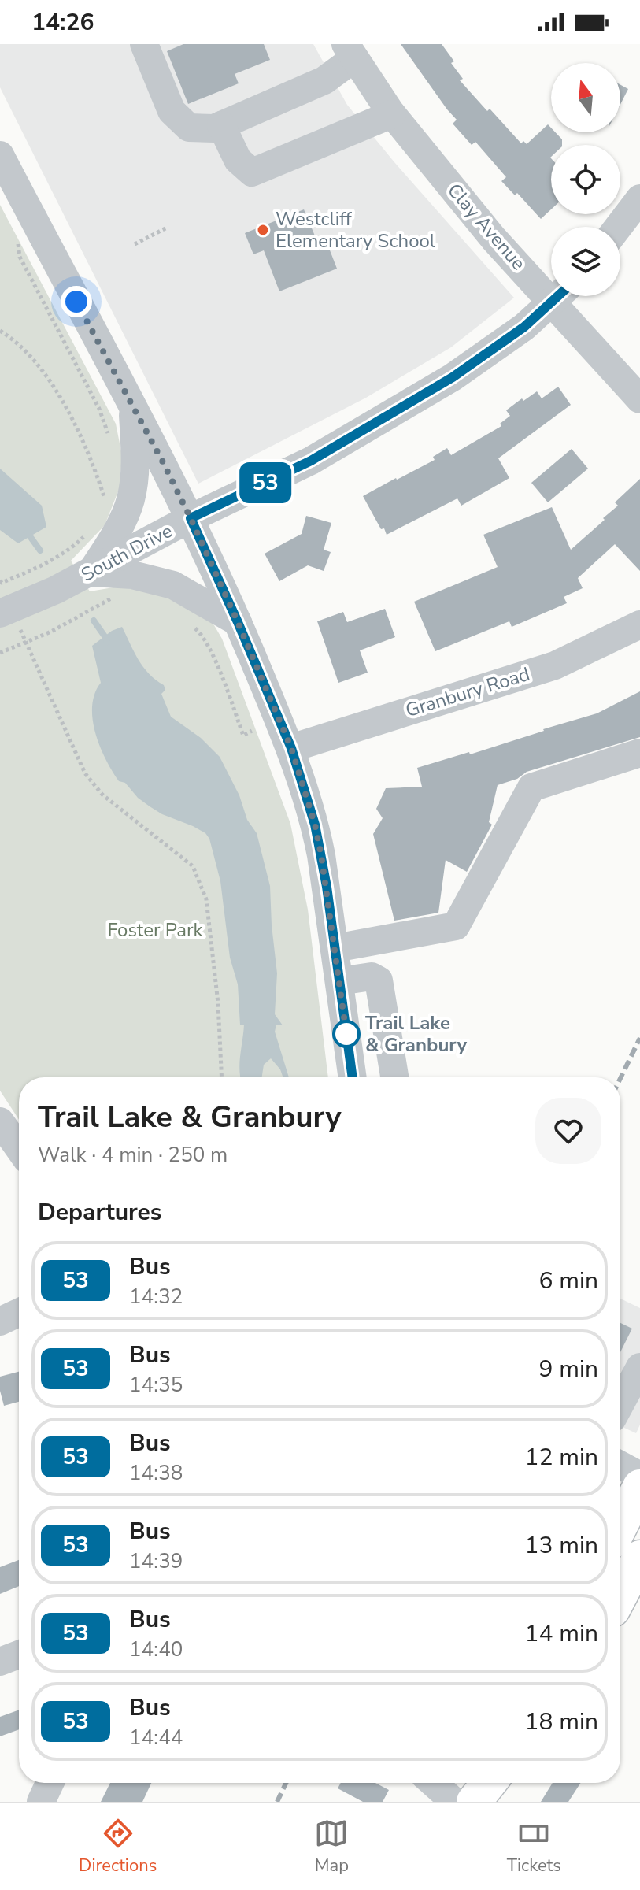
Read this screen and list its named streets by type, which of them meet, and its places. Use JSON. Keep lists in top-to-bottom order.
{
  "streets": {
    "street": ["Clay Avenue", "South Drive", "Granbury Road"]
  },
  "parks": ["Foster Park"],
  "places": ["Westcliff Elementary School", "Trail Lake & Granbury"],
  "lines": ["bus line 53"],
  "north": "top",
  "page": {
    "status": "14:26",
    "on_map": "53",
    "heading": [
      ["Trail Lake & Granbury", "Walk · 4 min · 250 m"],
      "Departures"
    ],
    "list": [
      {
        "mark": "53",
        "name": "Bus",
        "note": "14:32",
        "value": "6 min"
      },
      {
        "mark": "53",
        "name": "Bus",
        "note": "14:35",
        "value": "9 min"
      },
      {
        "mark": "53",
        "name": "Bus",
        "note": "14:38",
        "value": "12 min"
      },
      {
        "mark": "53",
        "name": "Bus",
        "note": "14:39",
        "value": "13 min"
      },
      {
        "mark": "53",
        "name": "Bus",
        "note": "14:40",
        "value": "14 min"
      },
      {
        "mark": "53",
        "name": "Bus",
        "note": "14:44",
        "value": "18 min"
      }
    ],
    "tabs": ["Directions", "Map", "Tickets"]
  }
}
